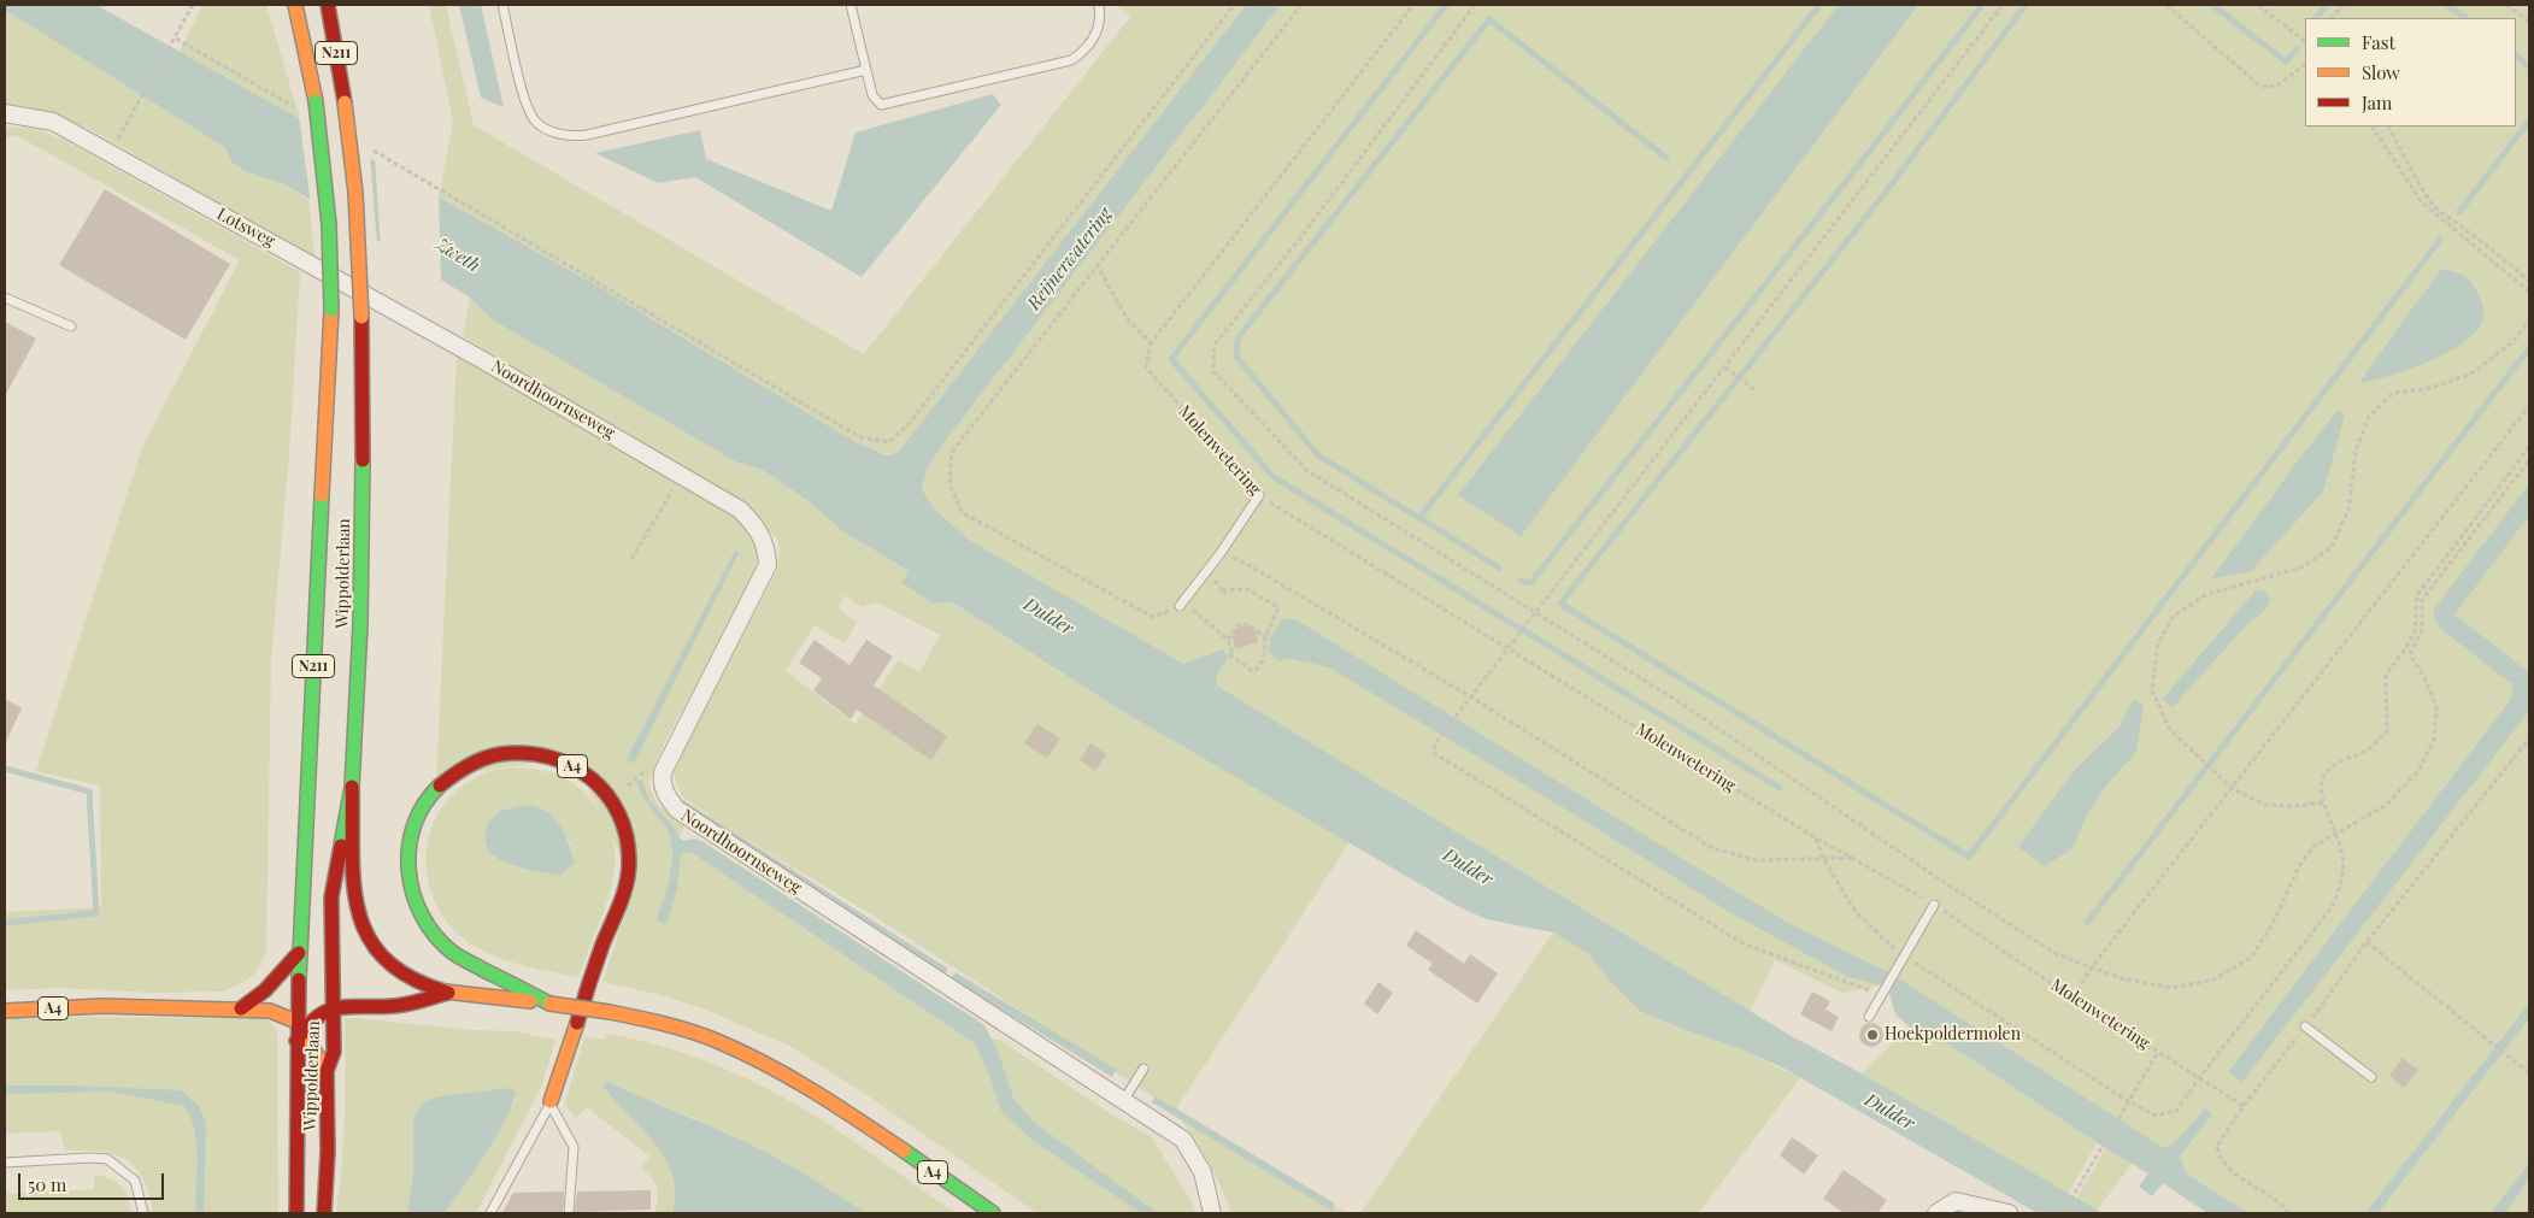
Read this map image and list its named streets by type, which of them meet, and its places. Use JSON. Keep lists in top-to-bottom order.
{
  "streets": {
    "main road": ["N211", "Wippolderlaan", "A4"],
    "street": ["Lotsweg", "Noordhoornseweg"],
    "path": ["Molenwetering"]
  },
  "crossings": [
    ["Lotsweg", "Noordhoornseweg"],
    ["Wippolderlaan", "A4"]
  ],
  "water": ["Zweth", "Reijnerwatering", "Dulder"],
  "places": ["Hoekpoldermolen"],
  "legend": ["Fast", "Slow", "Jam"],
  "scale_bar": "50 m"
}
